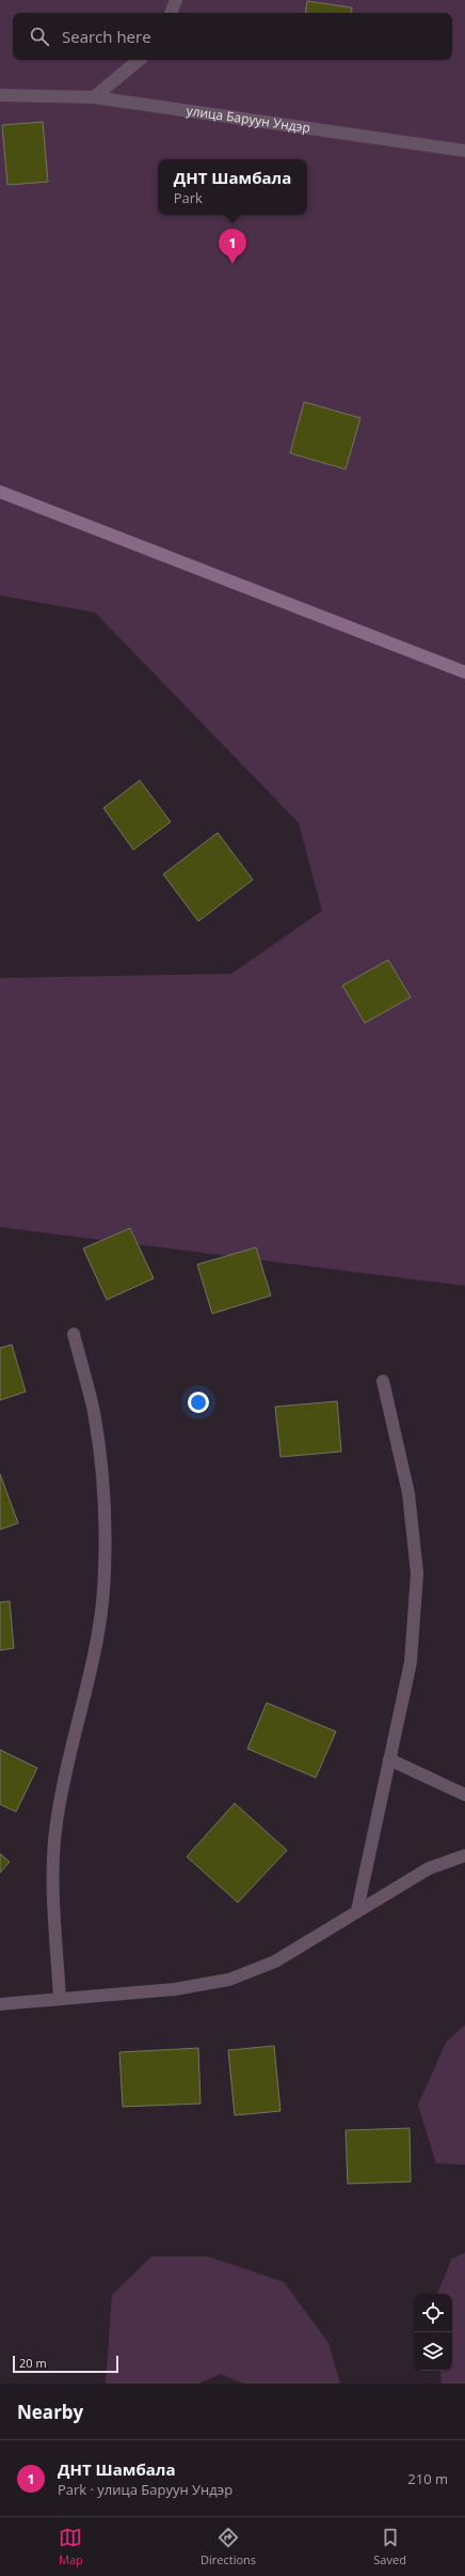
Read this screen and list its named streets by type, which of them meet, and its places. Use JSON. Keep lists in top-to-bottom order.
{
  "streets": {
    "street": ["улица Баруун Ундэр"]
  },
  "scale_bar": "20 m",
  "page": {
    "search": "Search here",
    "popup": ["ДНТ Шамбала", "Park"],
    "pins": "1",
    "scale": "20 m",
    "heading": "Nearby",
    "list": [
      {
        "mark": "1",
        "name": "ДНТ Шамбала",
        "note": "Park · улица Баруун Ундэр",
        "value": "210 m"
      }
    ],
    "nav": ["Map", "Directions", "Saved"]
  }
}
